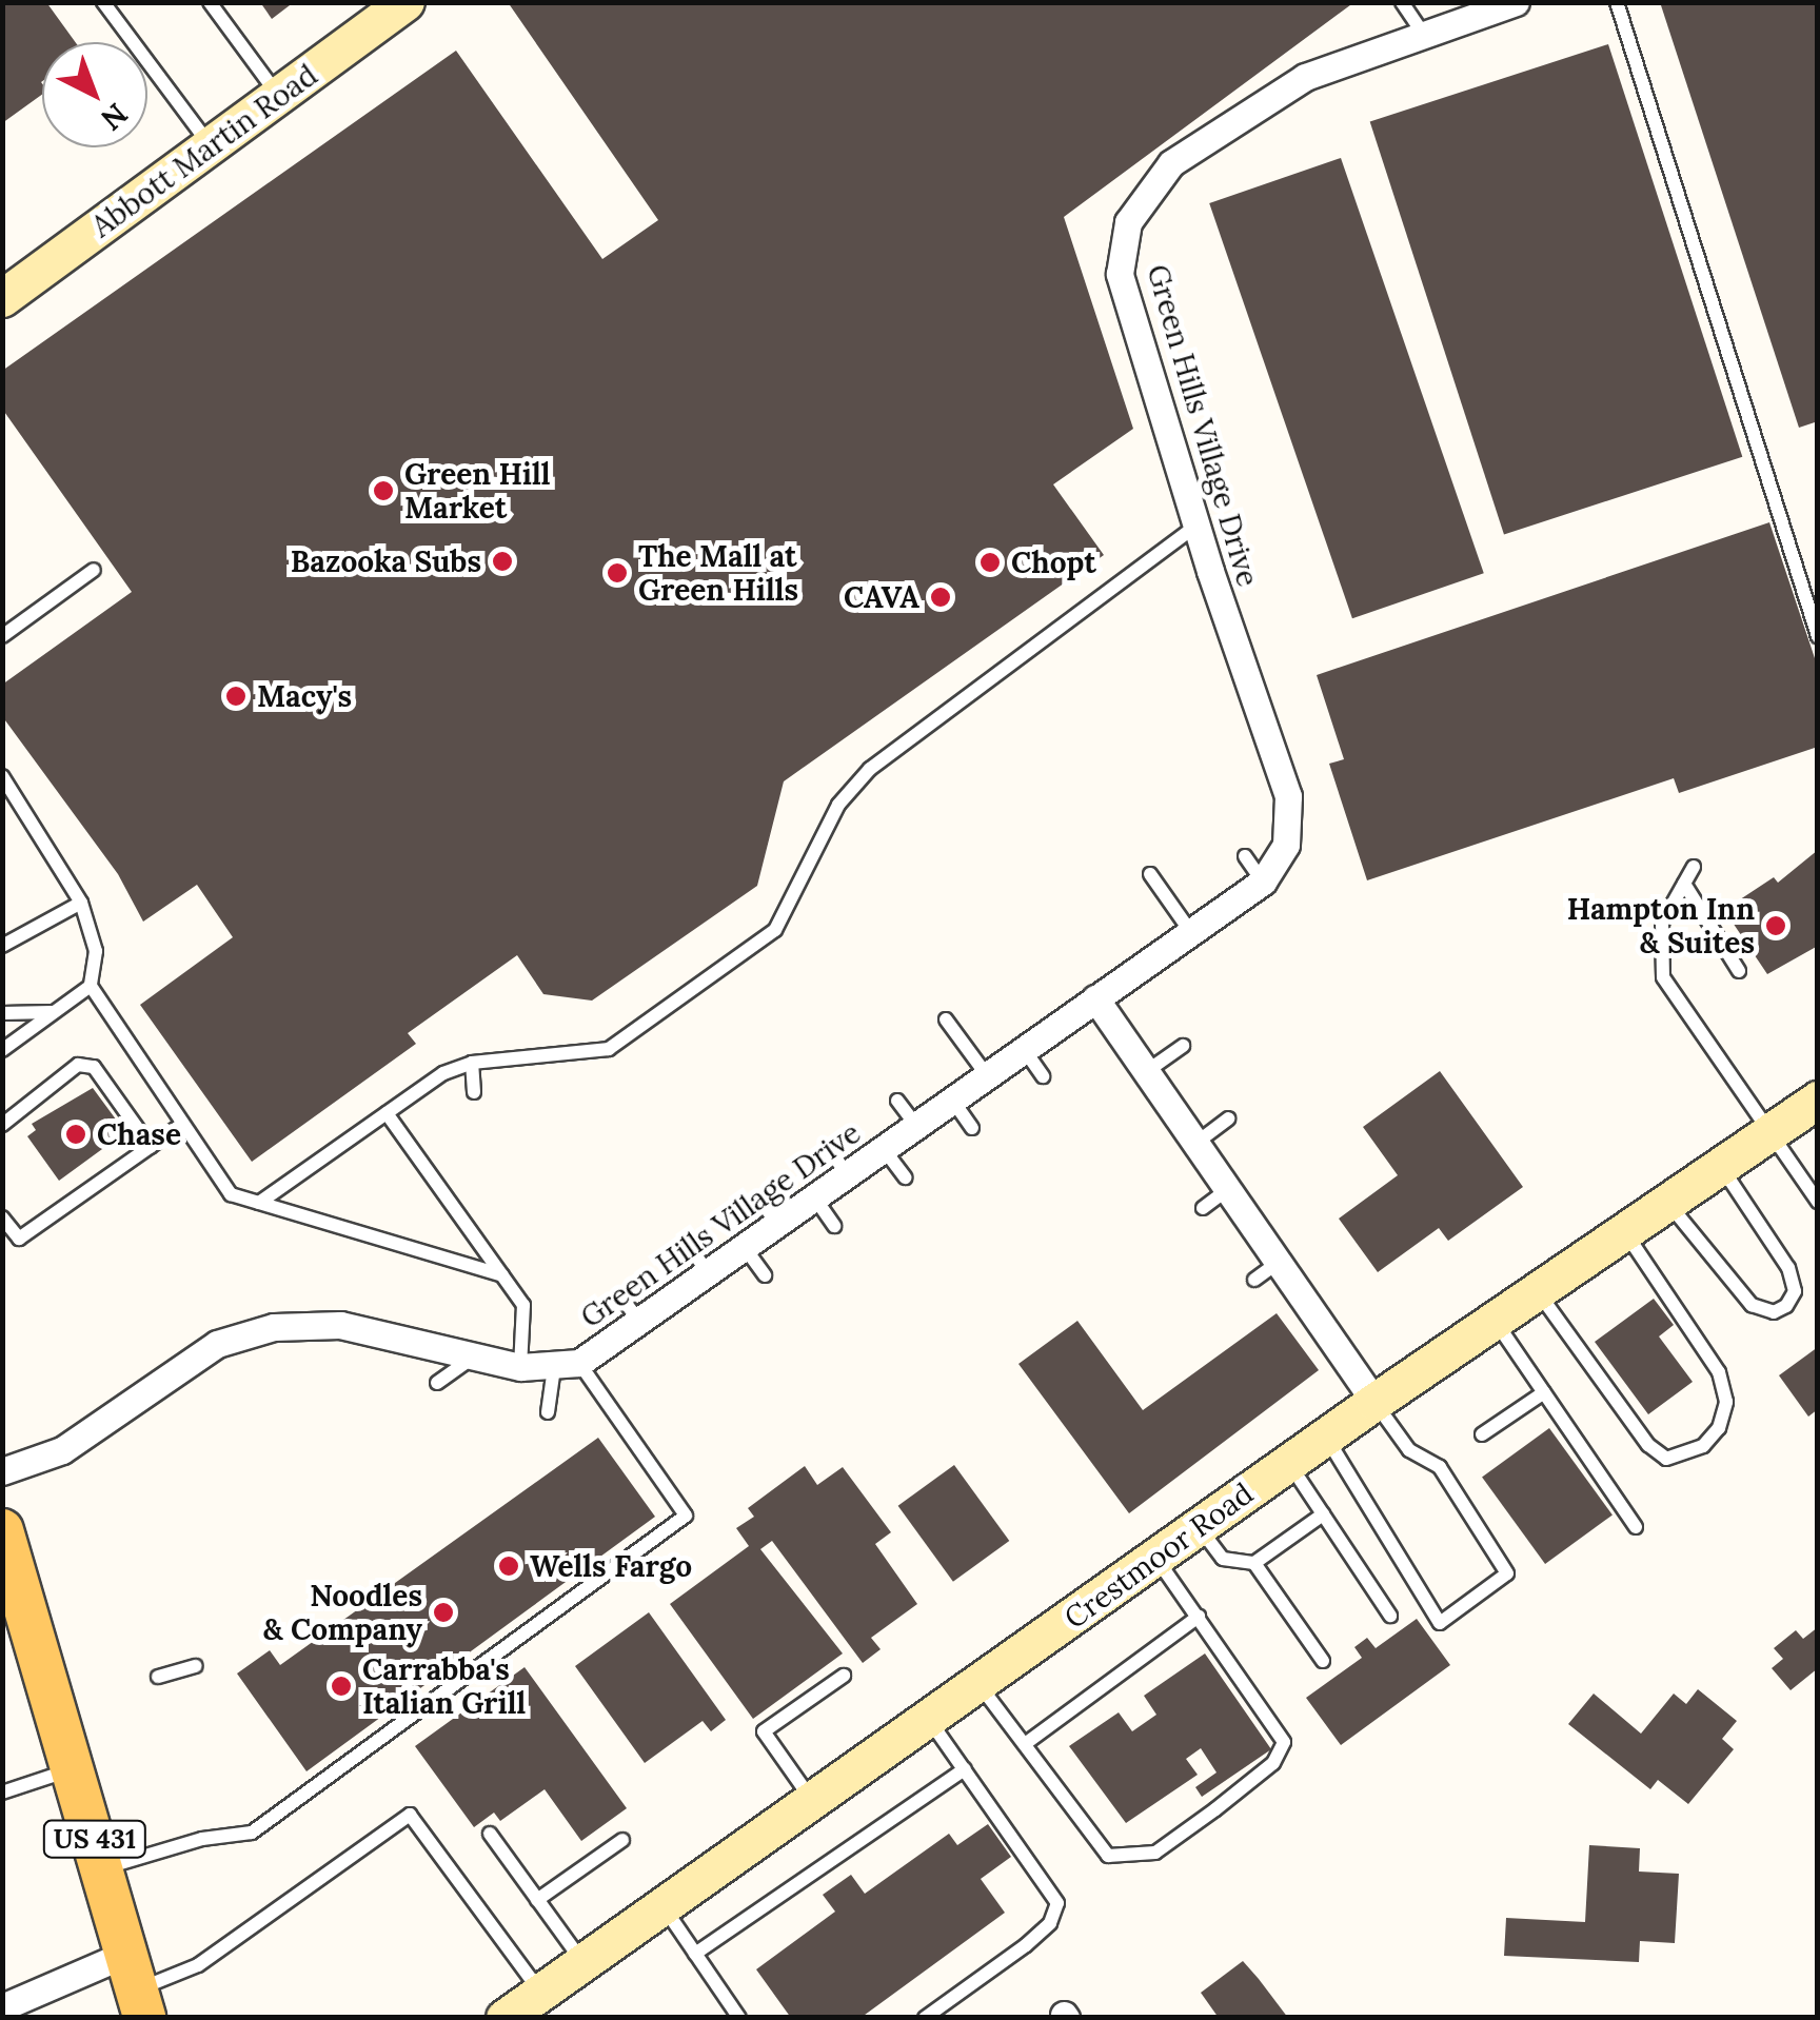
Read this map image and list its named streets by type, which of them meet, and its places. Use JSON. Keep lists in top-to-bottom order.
{
  "streets": {
    "main road": ["US 431"],
    "street": ["Abbott Martin Road", "Green Hills Village Drive", "Crestmoor Road"]
  },
  "places": [
    "Green Hill Market",
    "Bazooka Subs",
    "Chopt",
    "The Mall at Green Hills",
    "CAVA",
    "Macy's",
    "Hampton Inn & Suites",
    "Chase",
    "Wells Fargo",
    "Noodles & Company",
    "Carrabba's Italian Grill"
  ],
  "north": "bottom right"
}
